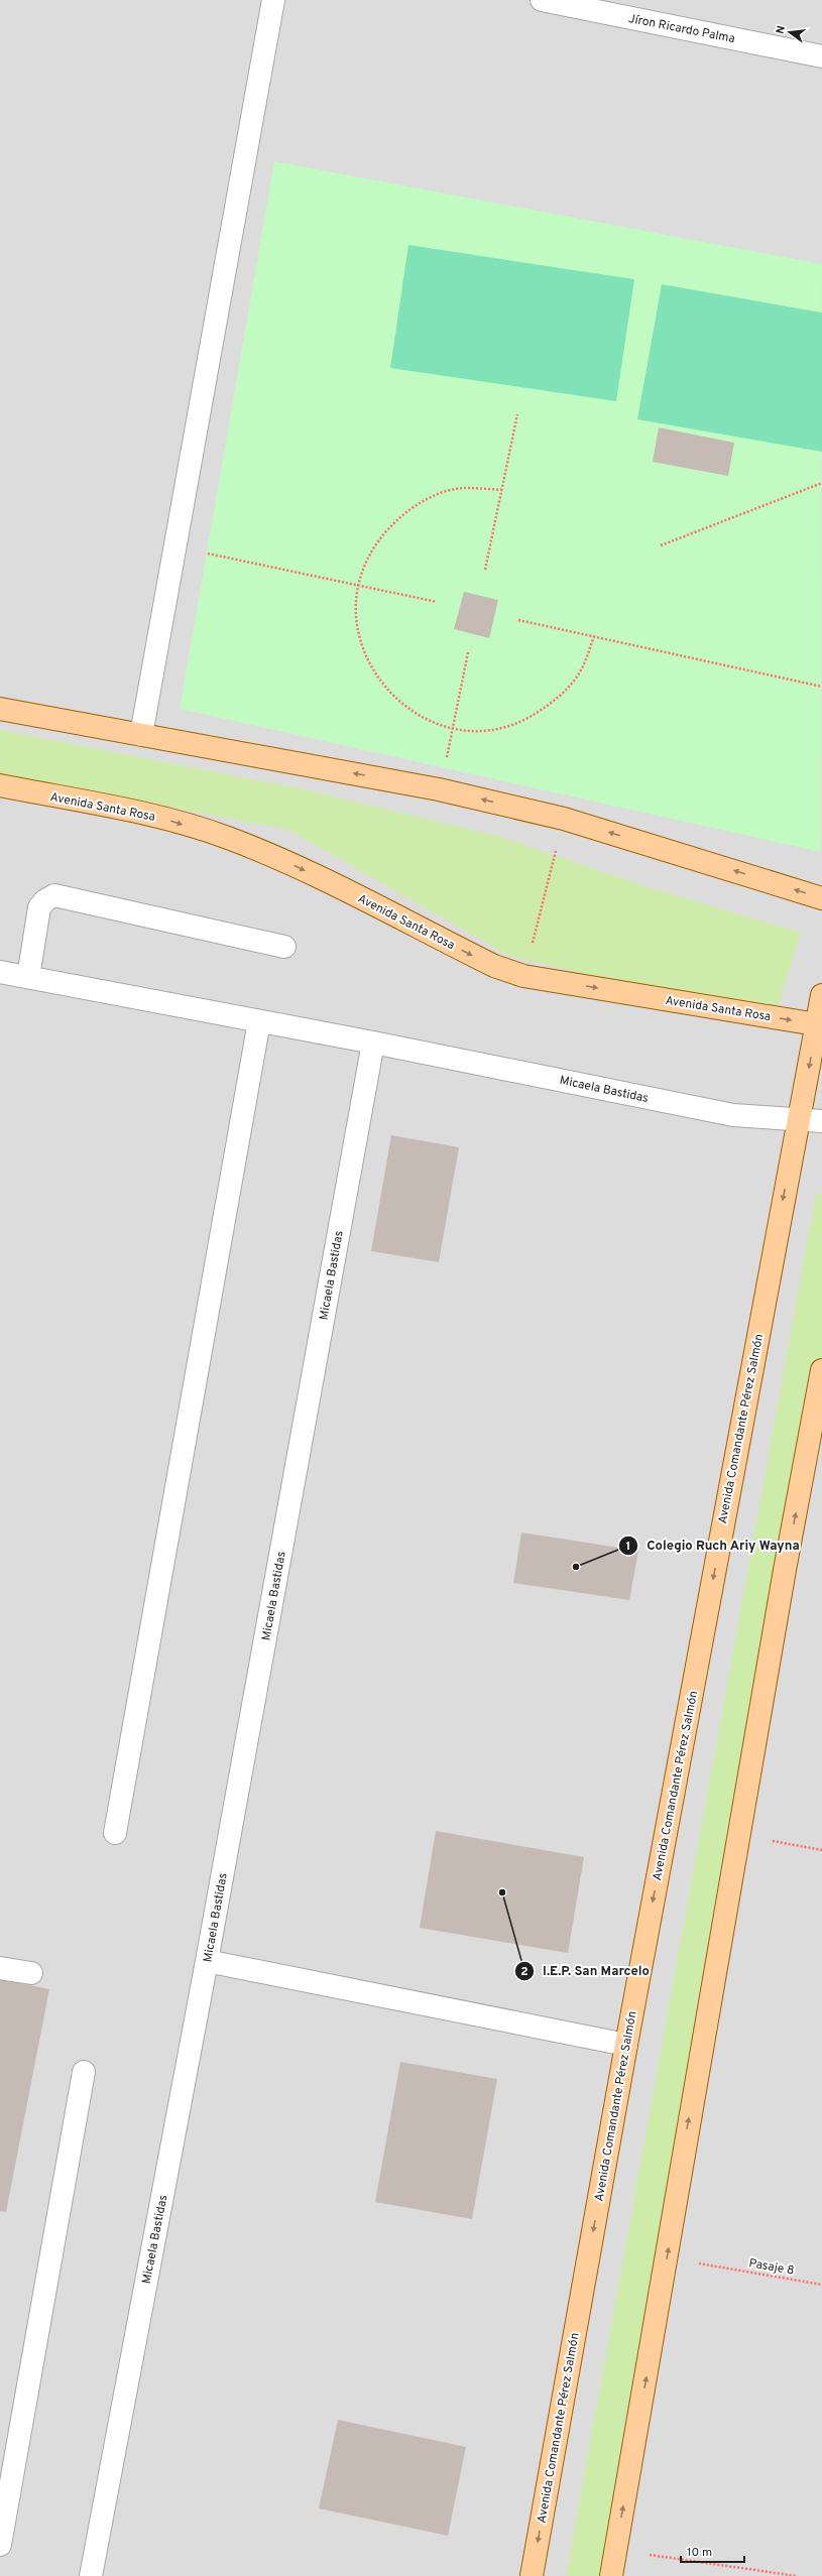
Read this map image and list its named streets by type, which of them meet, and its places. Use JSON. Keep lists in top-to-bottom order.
{
  "streets": {
    "main road": ["Avenida Santa Rosa", "Avenida Comandante Pérez Salmón"],
    "street": ["Jíron Ricardo Palma", "Micaela Bastidas"],
    "path": ["Pasaje 8"]
  },
  "crossings": [
    ["Avenida Santa Rosa", "Avenida Comandante Pérez Salmón"],
    ["Micaela Bastidas", "Avenida Comandante Pérez Salmón"]
  ],
  "places": ["Colegio Ruch Ariy Wayna", "I.E.P. San Marcelo"],
  "scale_bar": "10 m",
  "north": "left"
}
